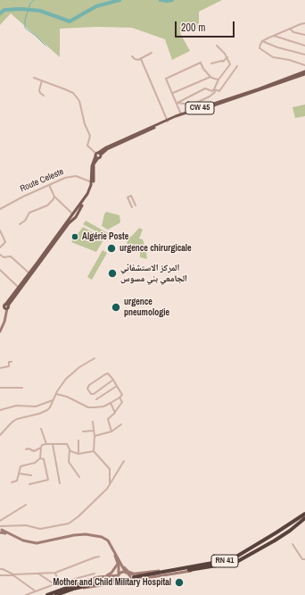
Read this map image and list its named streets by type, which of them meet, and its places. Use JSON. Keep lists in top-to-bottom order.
{
  "streets": {
    "highway": ["RN 41"],
    "main road": ["CW 45"],
    "street": ["Route Celeste"]
  },
  "places": [
    "Algérie Poste",
    "urgence chirurgicale",
    "المركز الاستشفائي الجامعي بني مسوس",
    "urgence pneumologie",
    "Mother and Child Military Hospital"
  ],
  "scale_bar": "200 m"
}
